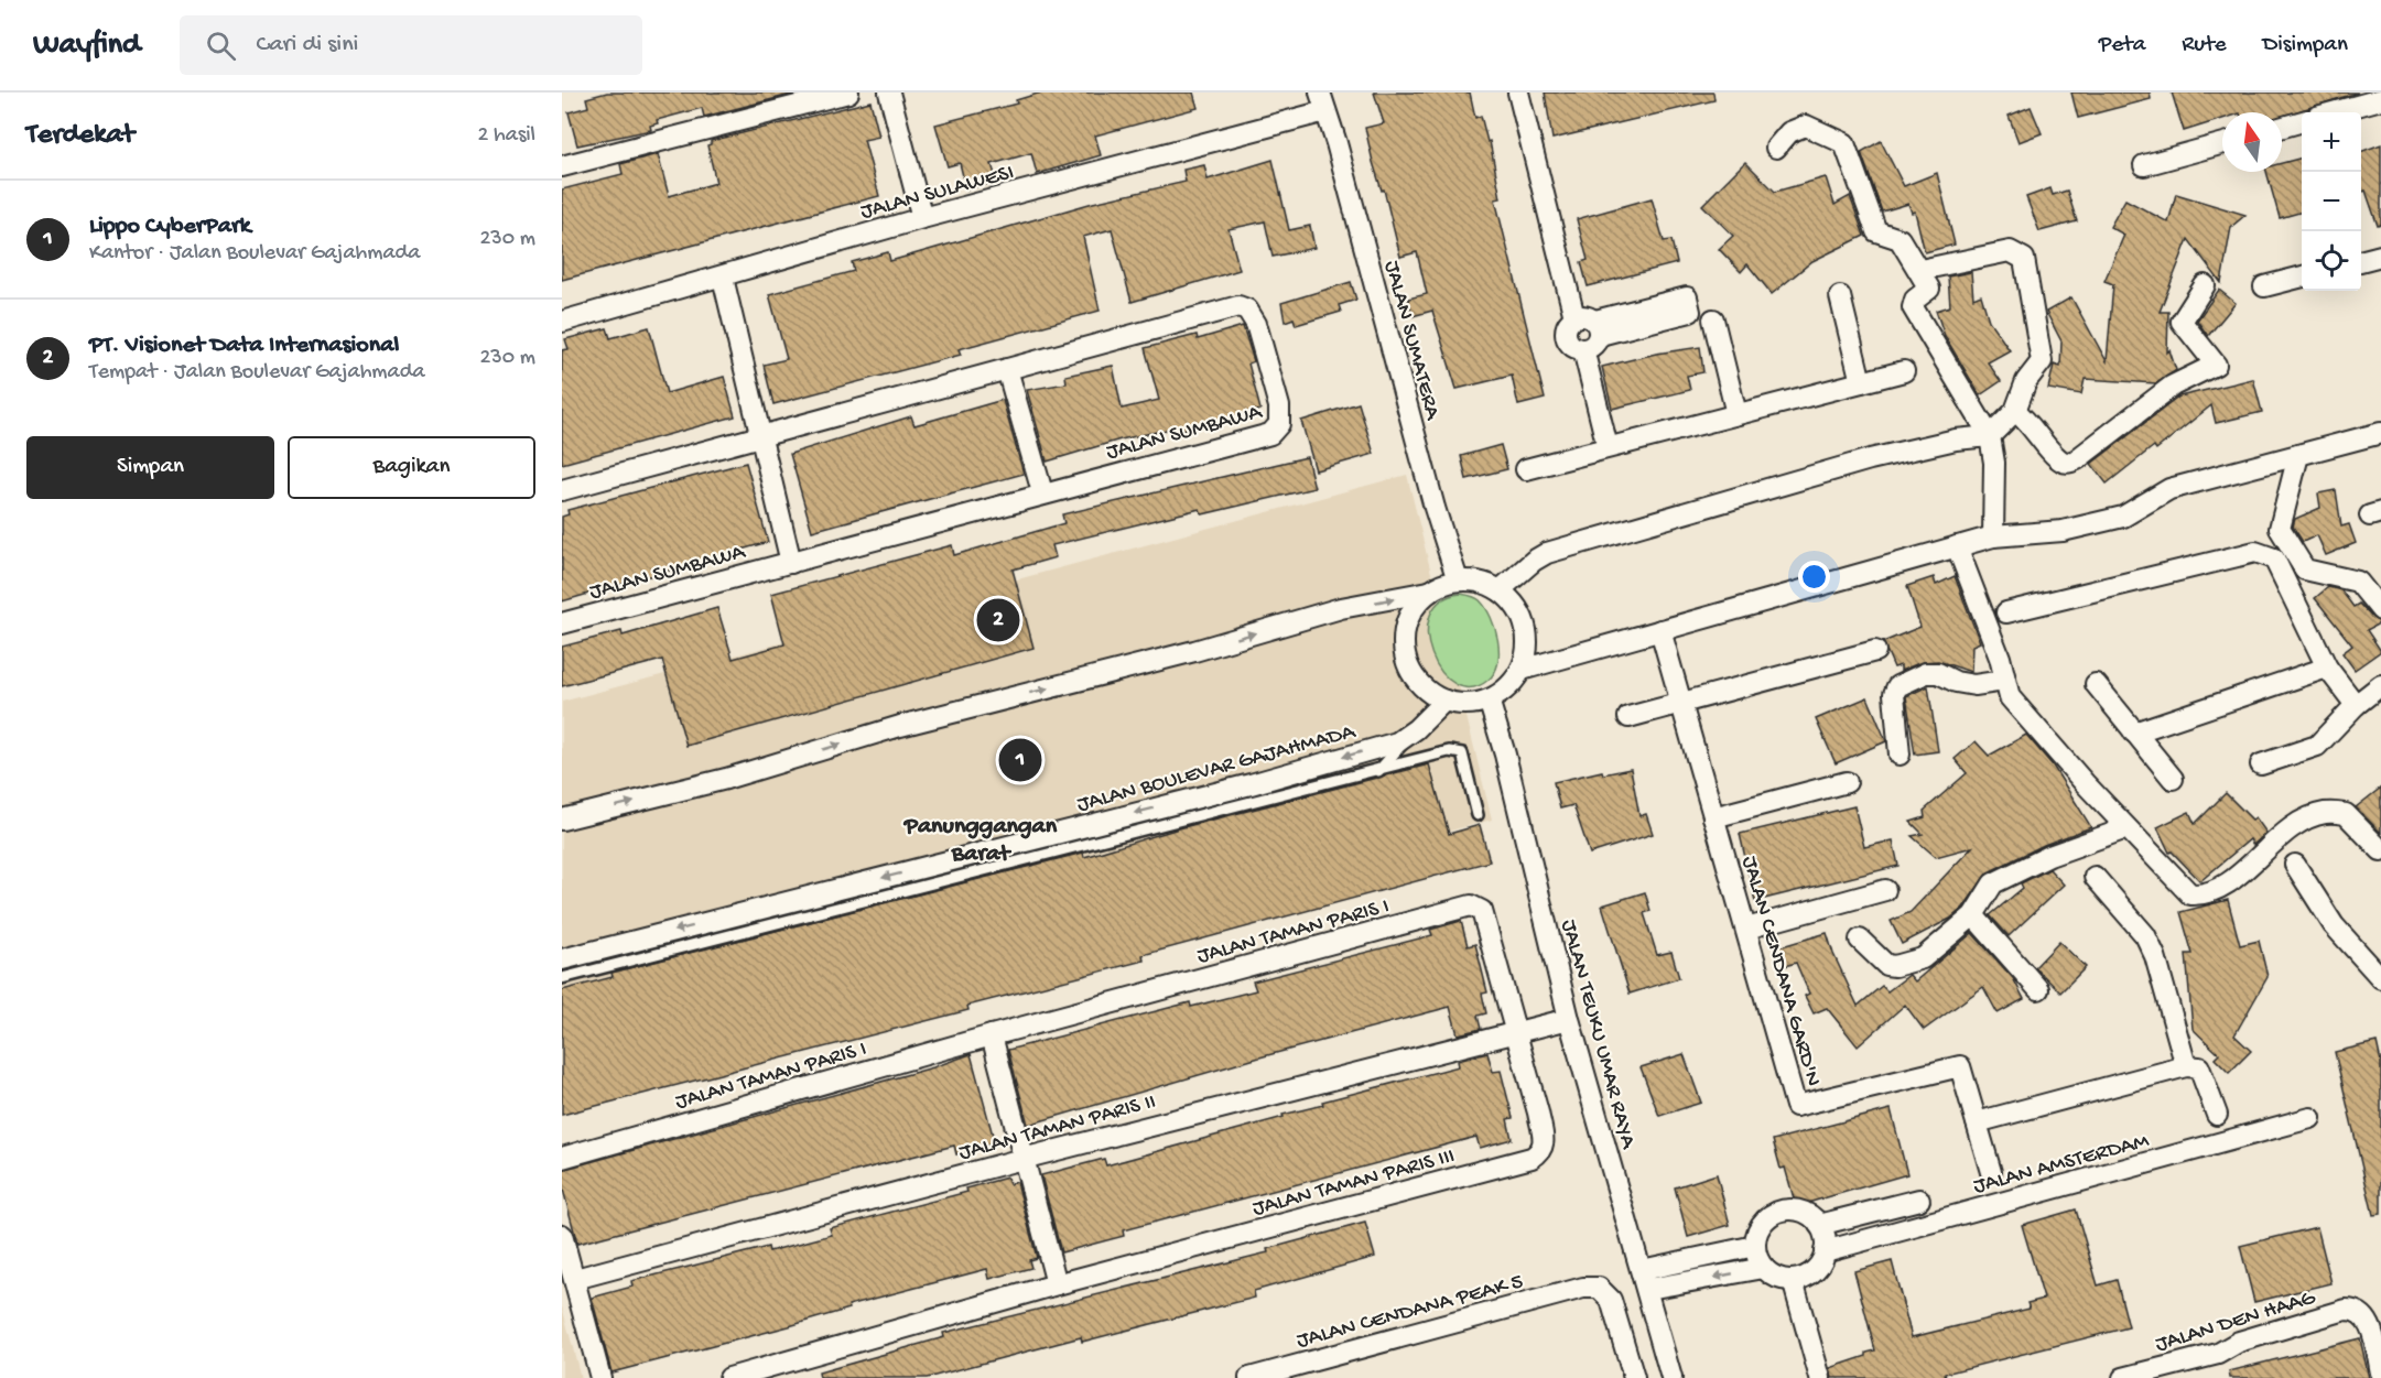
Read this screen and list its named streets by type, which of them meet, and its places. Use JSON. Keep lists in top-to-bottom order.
{
  "streets": {
    "street": [
      "JALAN SULAWESI",
      "JALAN SUMATERA",
      "JALAN SUMBAWA",
      "JALAN BOULEVAR GAJAHMADA",
      "JALAN TAMAN PARIS I",
      "JALAN CENDANA GARD'N",
      "JALAN TEUKU UMAR RAYA",
      "JALAN TAMAN PARIS II",
      "JALAN AMSTERDAM",
      "JALAN TAMAN PARIS III",
      "JALAN CENDANA PEAK 5",
      "JALAN DEN HAAG"
    ]
  },
  "crossings": [
    ["JALAN SULAWESI", "JALAN SUMATERA"],
    ["JALAN SUMATERA", "JALAN BOULEVAR GAJAHMADA"],
    ["JALAN SUMATERA", "JALAN TEUKU UMAR RAYA"],
    ["JALAN BOULEVAR GAJAHMADA", "JALAN TEUKU UMAR RAYA"],
    ["JALAN TAMAN PARIS I", "JALAN TAMAN PARIS II"],
    ["JALAN TAMAN PARIS I", "JALAN TAMAN PARIS III"],
    ["JALAN TEUKU UMAR RAYA", "JALAN TAMAN PARIS II"],
    ["JALAN TAMAN PARIS II", "JALAN TAMAN PARIS III"]
  ],
  "districts": ["Panunggangan Barat"],
  "north": "top",
  "page": {
    "header": "Wayfind",
    "search": "Cari di sini",
    "nav": ["Peta", "Rute", "Disimpan"],
    "heading": ["Terdekat", "2 hasil"],
    "map_buttons": ["+", "−"],
    "list": [
      {
        "mark": "1",
        "name": "Lippo CyberPark",
        "note": "Kantor · Jalan Boulevar Gajahmada",
        "value": "230 m"
      },
      {
        "mark": "2",
        "name": "PT. Visionet Data Internasional",
        "note": "Tempat · Jalan Boulevar Gajahmada",
        "value": "230 m"
      }
    ],
    "buttons": ["Simpan", "Bagikan"],
    "pins": ["2", "1"]
  }
}
